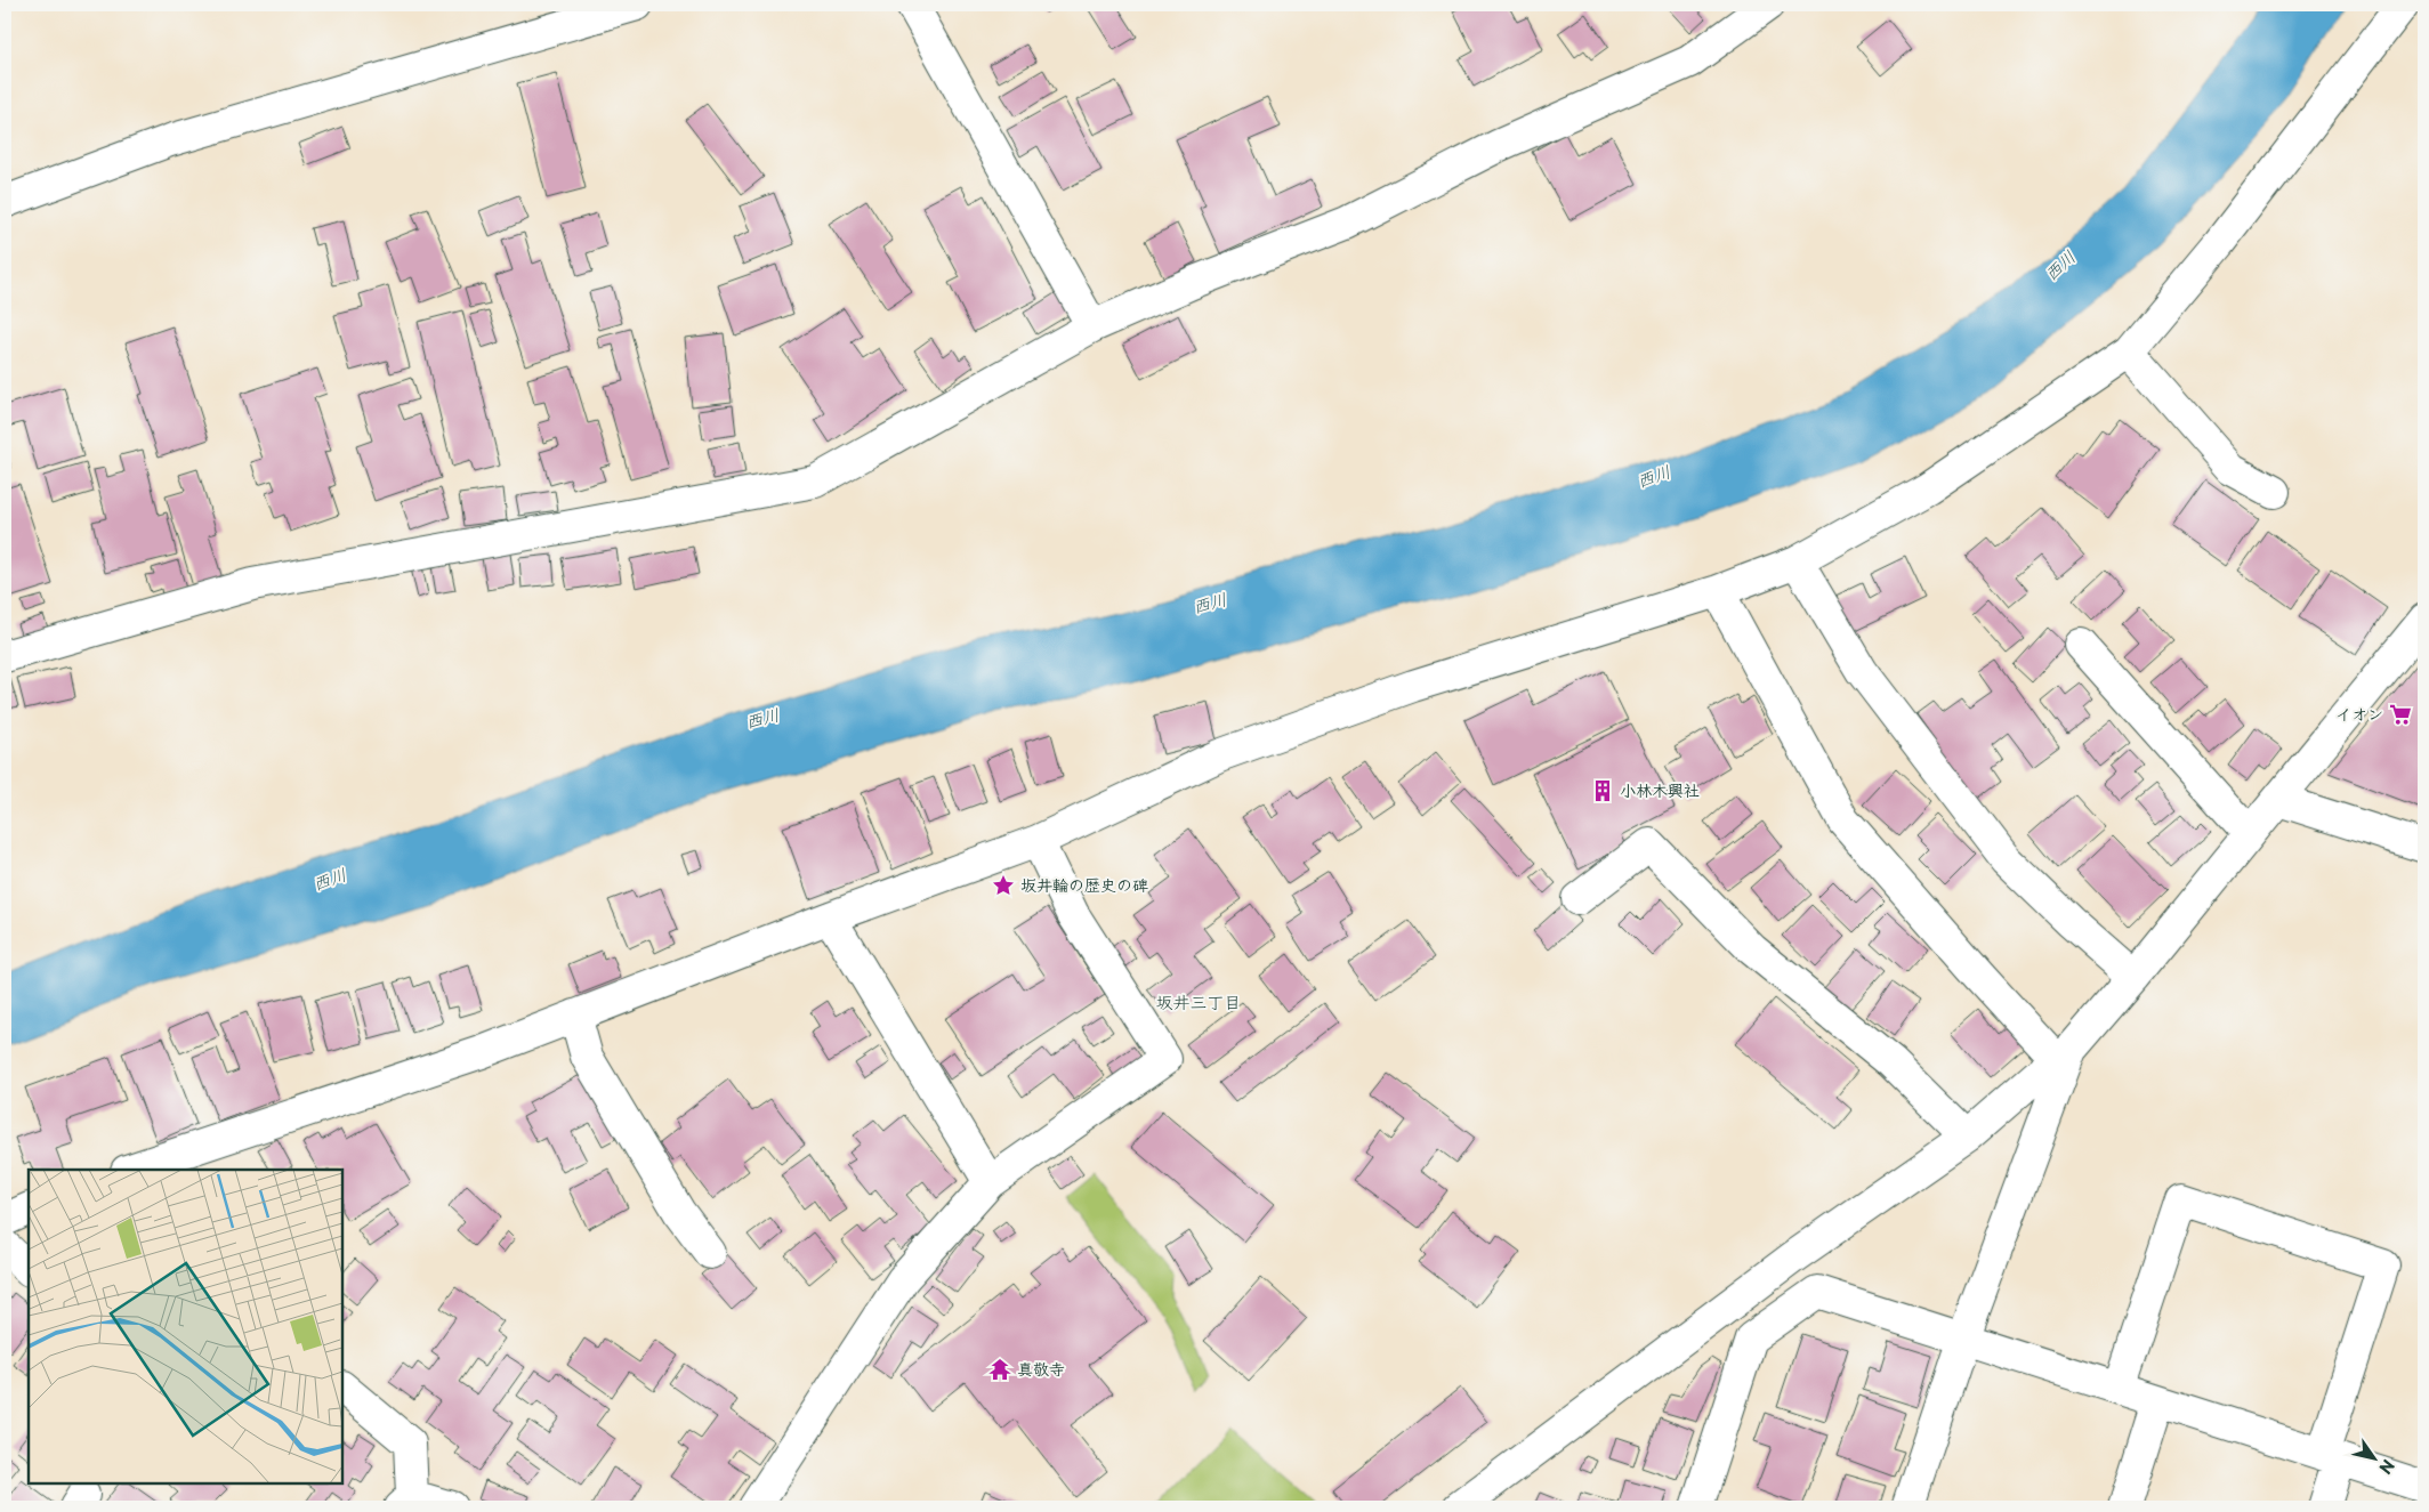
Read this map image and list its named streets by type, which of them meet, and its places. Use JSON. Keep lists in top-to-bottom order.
{
  "districts": ["坂井三丁目"],
  "water": ["西川"],
  "places": {
    "supermarket": ["イオン"],
    "building": ["小林木興社"],
    "place": ["坂井輪の歴史の碑"],
    "temple": ["真敬寺"]
  },
  "north": "bottom right"
}
